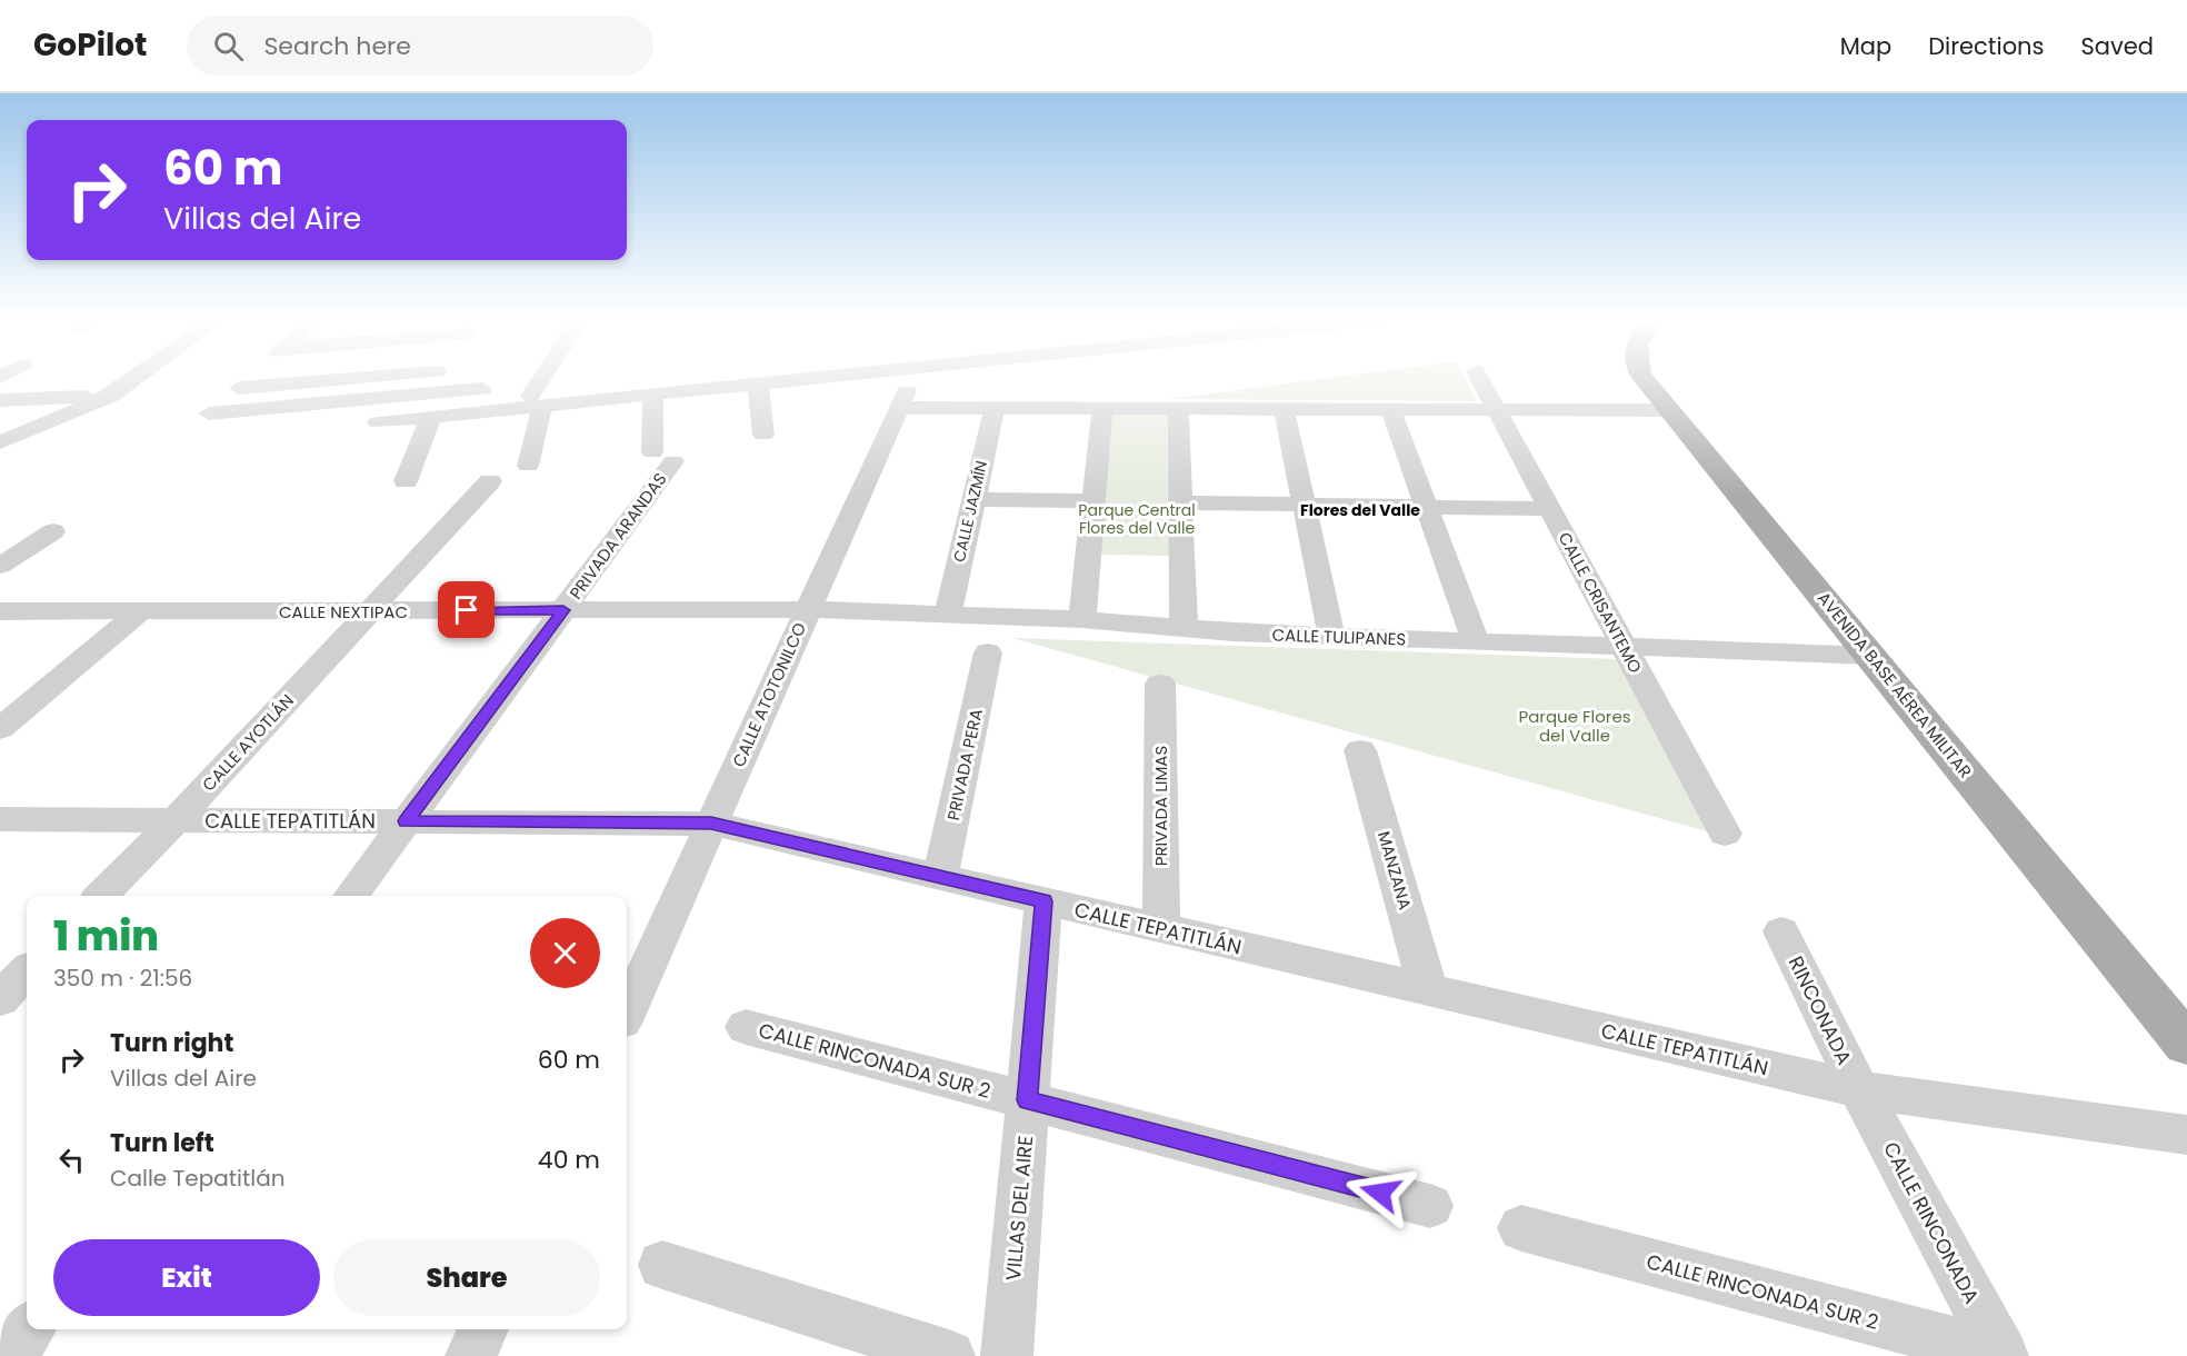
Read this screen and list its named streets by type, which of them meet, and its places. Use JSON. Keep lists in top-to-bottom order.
{
  "streets": {
    "main road": ["AVENIDA BASE AÉREA MILITAR"],
    "street": [
      "CALLE JAZMÍN",
      "PRIVADA ARANDAS",
      "CALLE CRISANTEMO",
      "CALLE NEXTIPAC",
      "CALLE TULIPANES",
      "CALLE ATOTONILCO",
      "CALLE AYOTLÁN",
      "PRIVADA PERA",
      "PRIVADA LIMAS",
      "CALLE TEPATITLÁN",
      "MANZANA",
      "RINCONADA",
      "CALLE RINCONADA SUR 2",
      "VILLAS DEL AIRE",
      "CALLE RINCONADA"
    ]
  },
  "crossings": [
    ["CALLE JAZMÍN", "CALLE TULIPANES"],
    ["PRIVADA ARANDAS", "CALLE NEXTIPAC"],
    ["PRIVADA ARANDAS", "CALLE TEPATITLÁN"],
    ["CALLE CRISANTEMO", "CALLE TULIPANES"],
    ["CALLE NEXTIPAC", "CALLE TULIPANES"],
    ["CALLE NEXTIPAC", "CALLE ATOTONILCO"],
    ["CALLE NEXTIPAC", "CALLE AYOTLÁN"],
    ["CALLE TULIPANES", "AVENIDA BASE AÉREA MILITAR"],
    ["CALLE TULIPANES", "CALLE ATOTONILCO"],
    ["CALLE ATOTONILCO", "CALLE TEPATITLÁN"],
    ["CALLE AYOTLÁN", "CALLE TEPATITLÁN"],
    ["PRIVADA PERA", "CALLE TEPATITLÁN"],
    ["PRIVADA LIMAS", "CALLE TEPATITLÁN"],
    ["CALLE TEPATITLÁN", "MANZANA"],
    ["CALLE TEPATITLÁN", "RINCONADA"],
    ["CALLE TEPATITLÁN", "VILLAS DEL AIRE"],
    ["CALLE TEPATITLÁN", "CALLE RINCONADA"],
    ["RINCONADA", "CALLE RINCONADA"],
    ["CALLE RINCONADA SUR 2", "VILLAS DEL AIRE"],
    ["CALLE RINCONADA SUR 2", "CALLE RINCONADA"]
  ],
  "districts": ["Flores del Valle"],
  "parks": ["Parque Central Flores del Valle", "Parque Flores del Valle"],
  "page": {
    "header": "GoPilot",
    "search": "Search here",
    "nav": ["Map", "Directions", "Saved"],
    "turn": ["60 m", "Villas del Aire"],
    "heading": ["1 min", "350 m · 21:56"],
    "list": [
      {
        "name": "Turn right",
        "note": "Villas del Aire",
        "value": "60 m"
      },
      {
        "name": "Turn left",
        "note": "Calle Tepatitlán",
        "value": "40 m"
      }
    ],
    "buttons": ["Exit", "Share"]
  }
}
